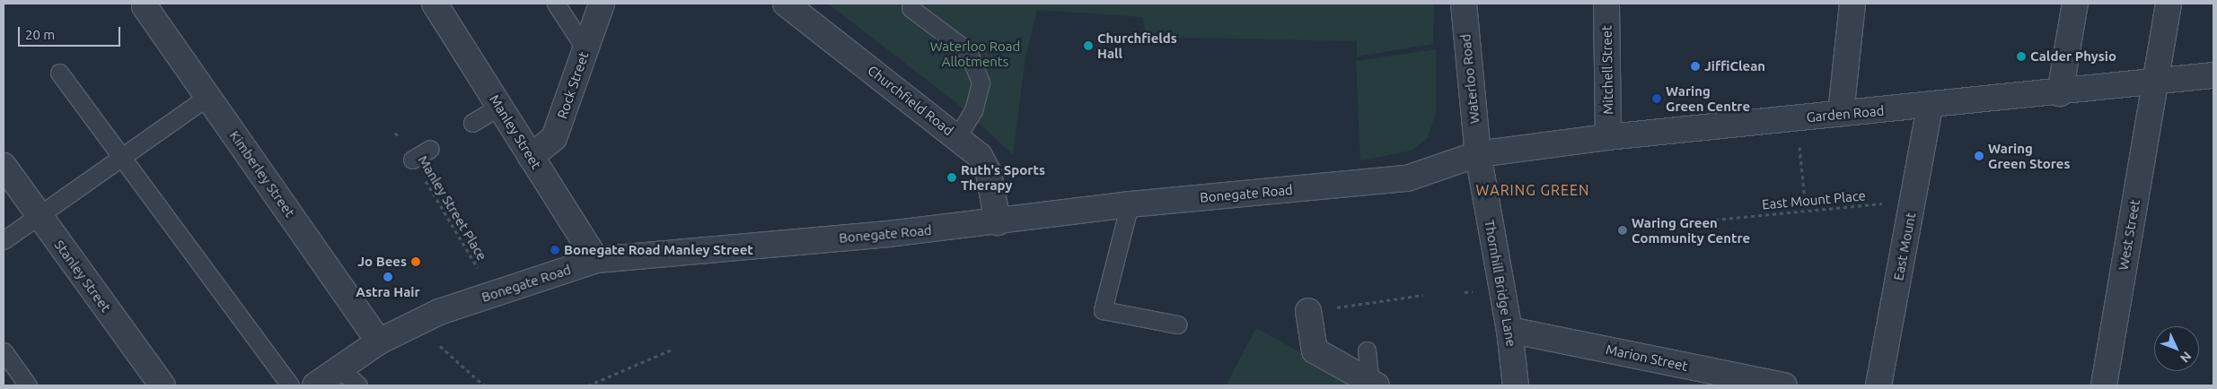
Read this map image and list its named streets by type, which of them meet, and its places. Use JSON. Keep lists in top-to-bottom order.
{
  "streets": {
    "street": [
      "Mitchell Street",
      "Waterloo Road",
      "Rock Street",
      "Churchfield Road",
      "Garden Road",
      "Manley Street",
      "Kimberley Street",
      "Bonegate Road",
      "West Street",
      "East Mount",
      "Stanley Street",
      "Thornhill Bridge Lane",
      "Marion Street"
    ],
    "path": ["East Mount Place", "Manley Street Place"]
  },
  "crossings": [
    ["Mitchell Street", "Garden Road"],
    ["Waterloo Road", "Garden Road"],
    ["Waterloo Road", "Bonegate Road"],
    ["Waterloo Road", "Thornhill Bridge Lane"],
    ["Rock Street", "Manley Street"],
    ["Churchfield Road", "Bonegate Road"],
    ["Garden Road", "Bonegate Road"],
    ["Garden Road", "West Street"],
    ["Garden Road", "East Mount"],
    ["Garden Road", "Thornhill Bridge Lane"],
    ["Manley Street", "Bonegate Road"],
    ["Kimberley Street", "Bonegate Road"],
    ["Bonegate Road", "Manley Street Place"],
    ["Bonegate Road", "Thornhill Bridge Lane"],
    ["East Mount Place", "East Mount"],
    ["Thornhill Bridge Lane", "Marion Street"]
  ],
  "districts": ["WARING GREEN"],
  "parks": ["Waterloo Road Allotments"],
  "places": [
    "Churchfields Hall",
    "Calder Physio",
    "JiffiClean",
    "Waring Green Centre",
    "Waring Green Stores",
    "Ruth's Sports Therapy",
    "Waring Green Community Centre",
    "Bonegate Road Manley Street",
    "Jo Bees",
    "Astra Hair"
  ],
  "scale_bar": "20 m",
  "north": "bottom right"
}
